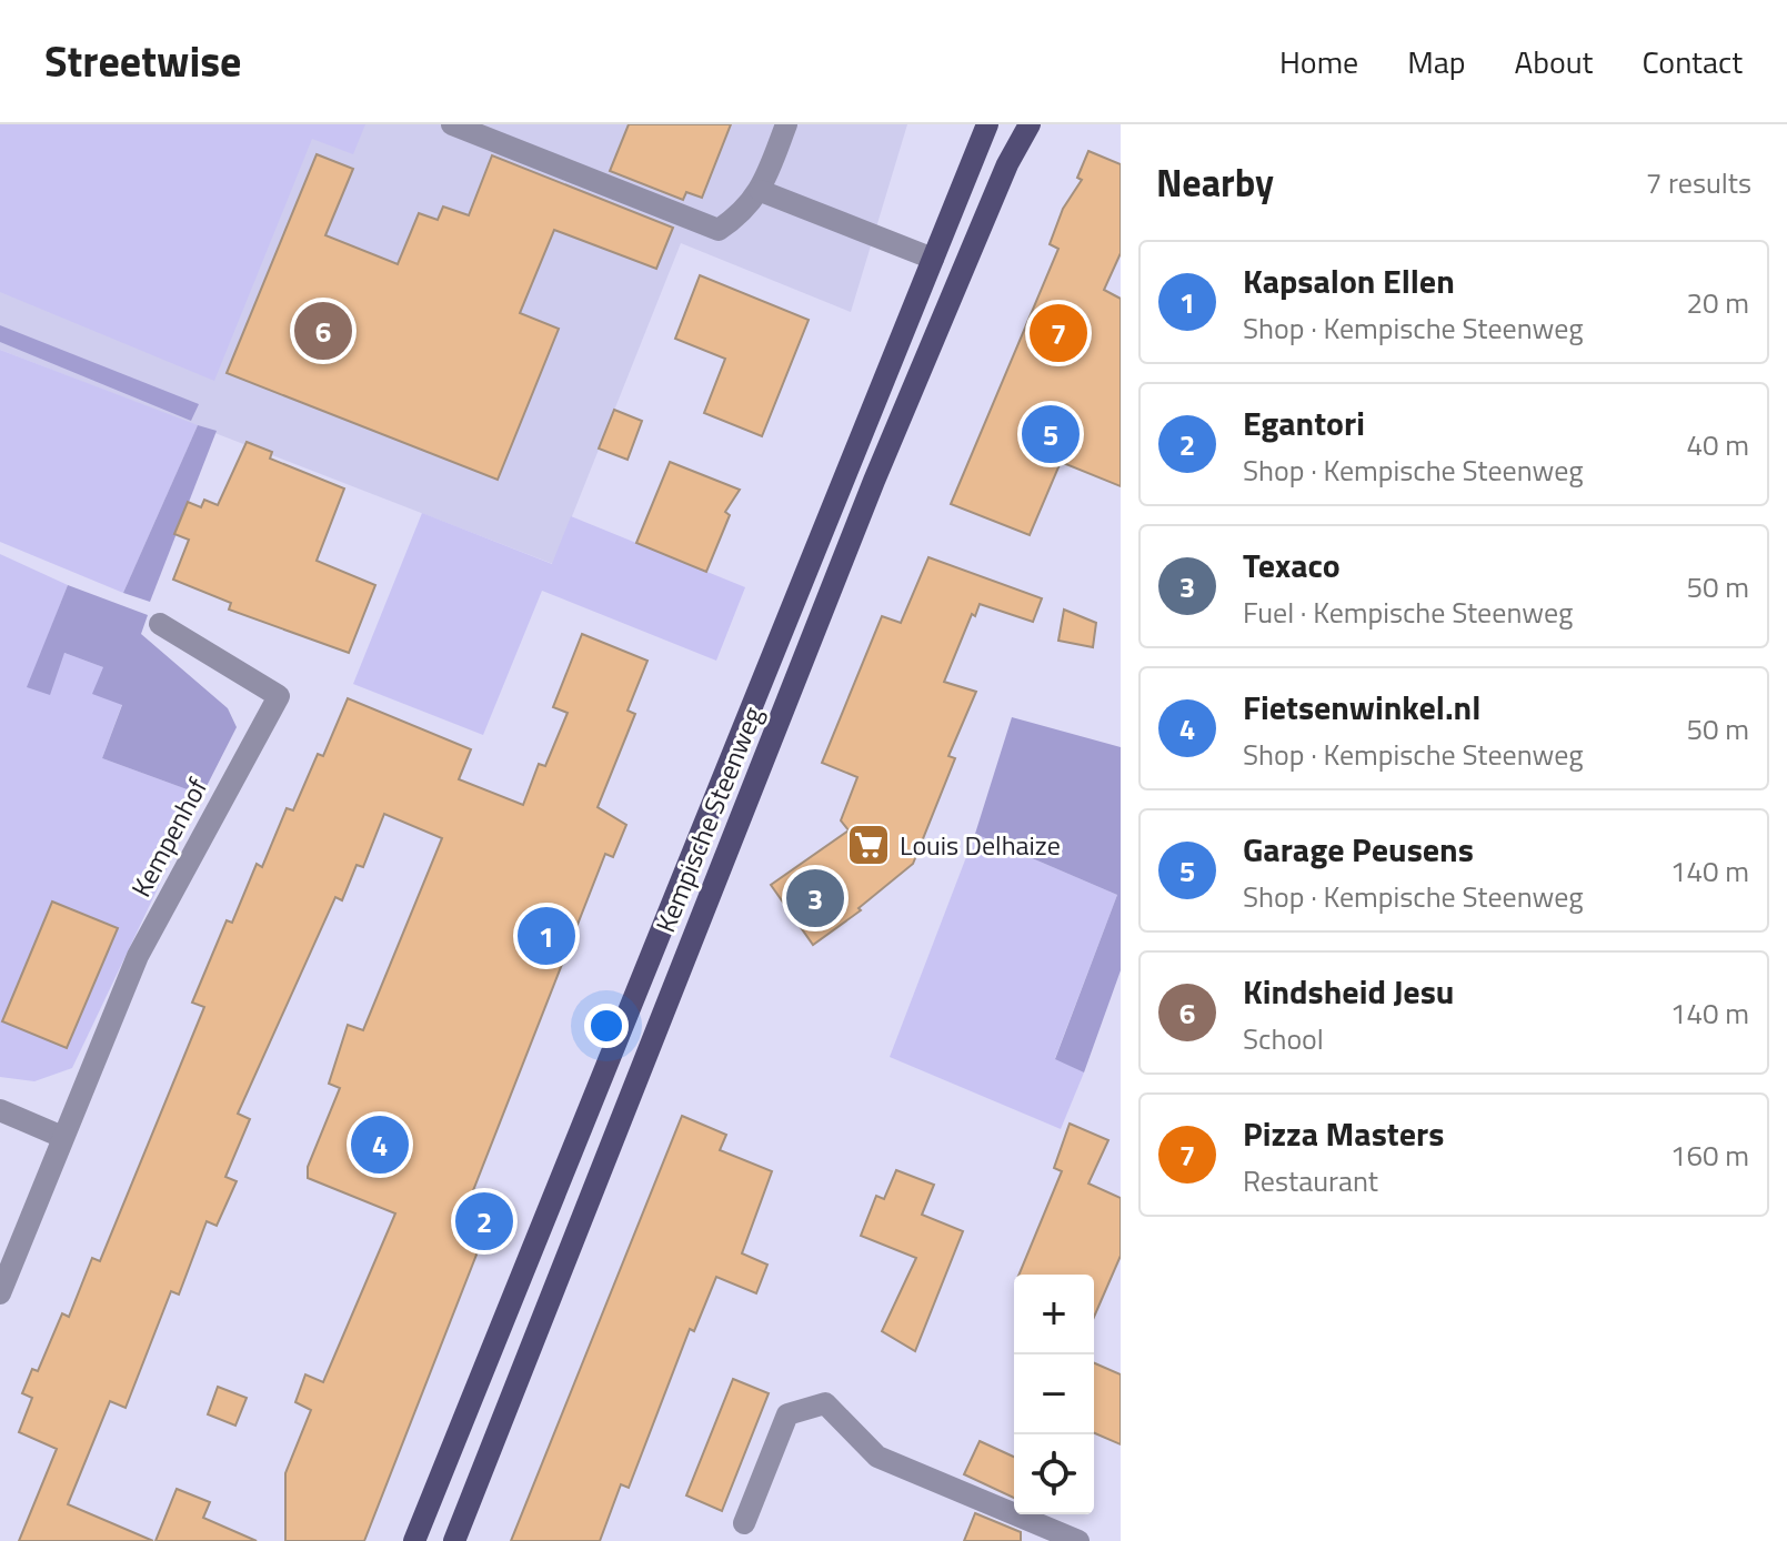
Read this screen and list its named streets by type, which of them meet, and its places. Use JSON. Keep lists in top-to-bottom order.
{
  "streets": {
    "main road": ["Kempische Steenweg"],
    "street": ["Kempenhof"]
  },
  "places": {
    "supermarket": ["Louis Delhaize"]
  },
  "page": {
    "header": "Streetwise",
    "nav": [
      "Home",
      "Map",
      "About",
      "Contact"
    ],
    "heading": ["Nearby", "7 results"],
    "list": [
      {
        "mark": "1",
        "name": "Kapsalon Ellen",
        "note": "Shop · Kempische Steenweg",
        "value": "20 m"
      },
      {
        "mark": "2",
        "name": "Egantori",
        "note": "Shop · Kempische Steenweg",
        "value": "40 m"
      },
      {
        "mark": "3",
        "name": "Texaco",
        "note": "Fuel · Kempische Steenweg",
        "value": "50 m"
      },
      {
        "mark": "4",
        "name": "Fietsenwinkel.nl",
        "note": "Shop · Kempische Steenweg",
        "value": "50 m"
      },
      {
        "mark": "5",
        "name": "Garage Peusens",
        "note": "Shop · Kempische Steenweg",
        "value": "140 m"
      },
      {
        "mark": "6",
        "name": "Kindsheid Jesu",
        "note": "School",
        "value": "140 m"
      },
      {
        "mark": "7",
        "name": "Pizza Masters",
        "note": "Restaurant",
        "value": "160 m"
      }
    ],
    "pins": [
      "6",
      "7",
      "5",
      "3",
      "1",
      "4",
      "2"
    ],
    "map_buttons": ["+", "−"]
  }
}
